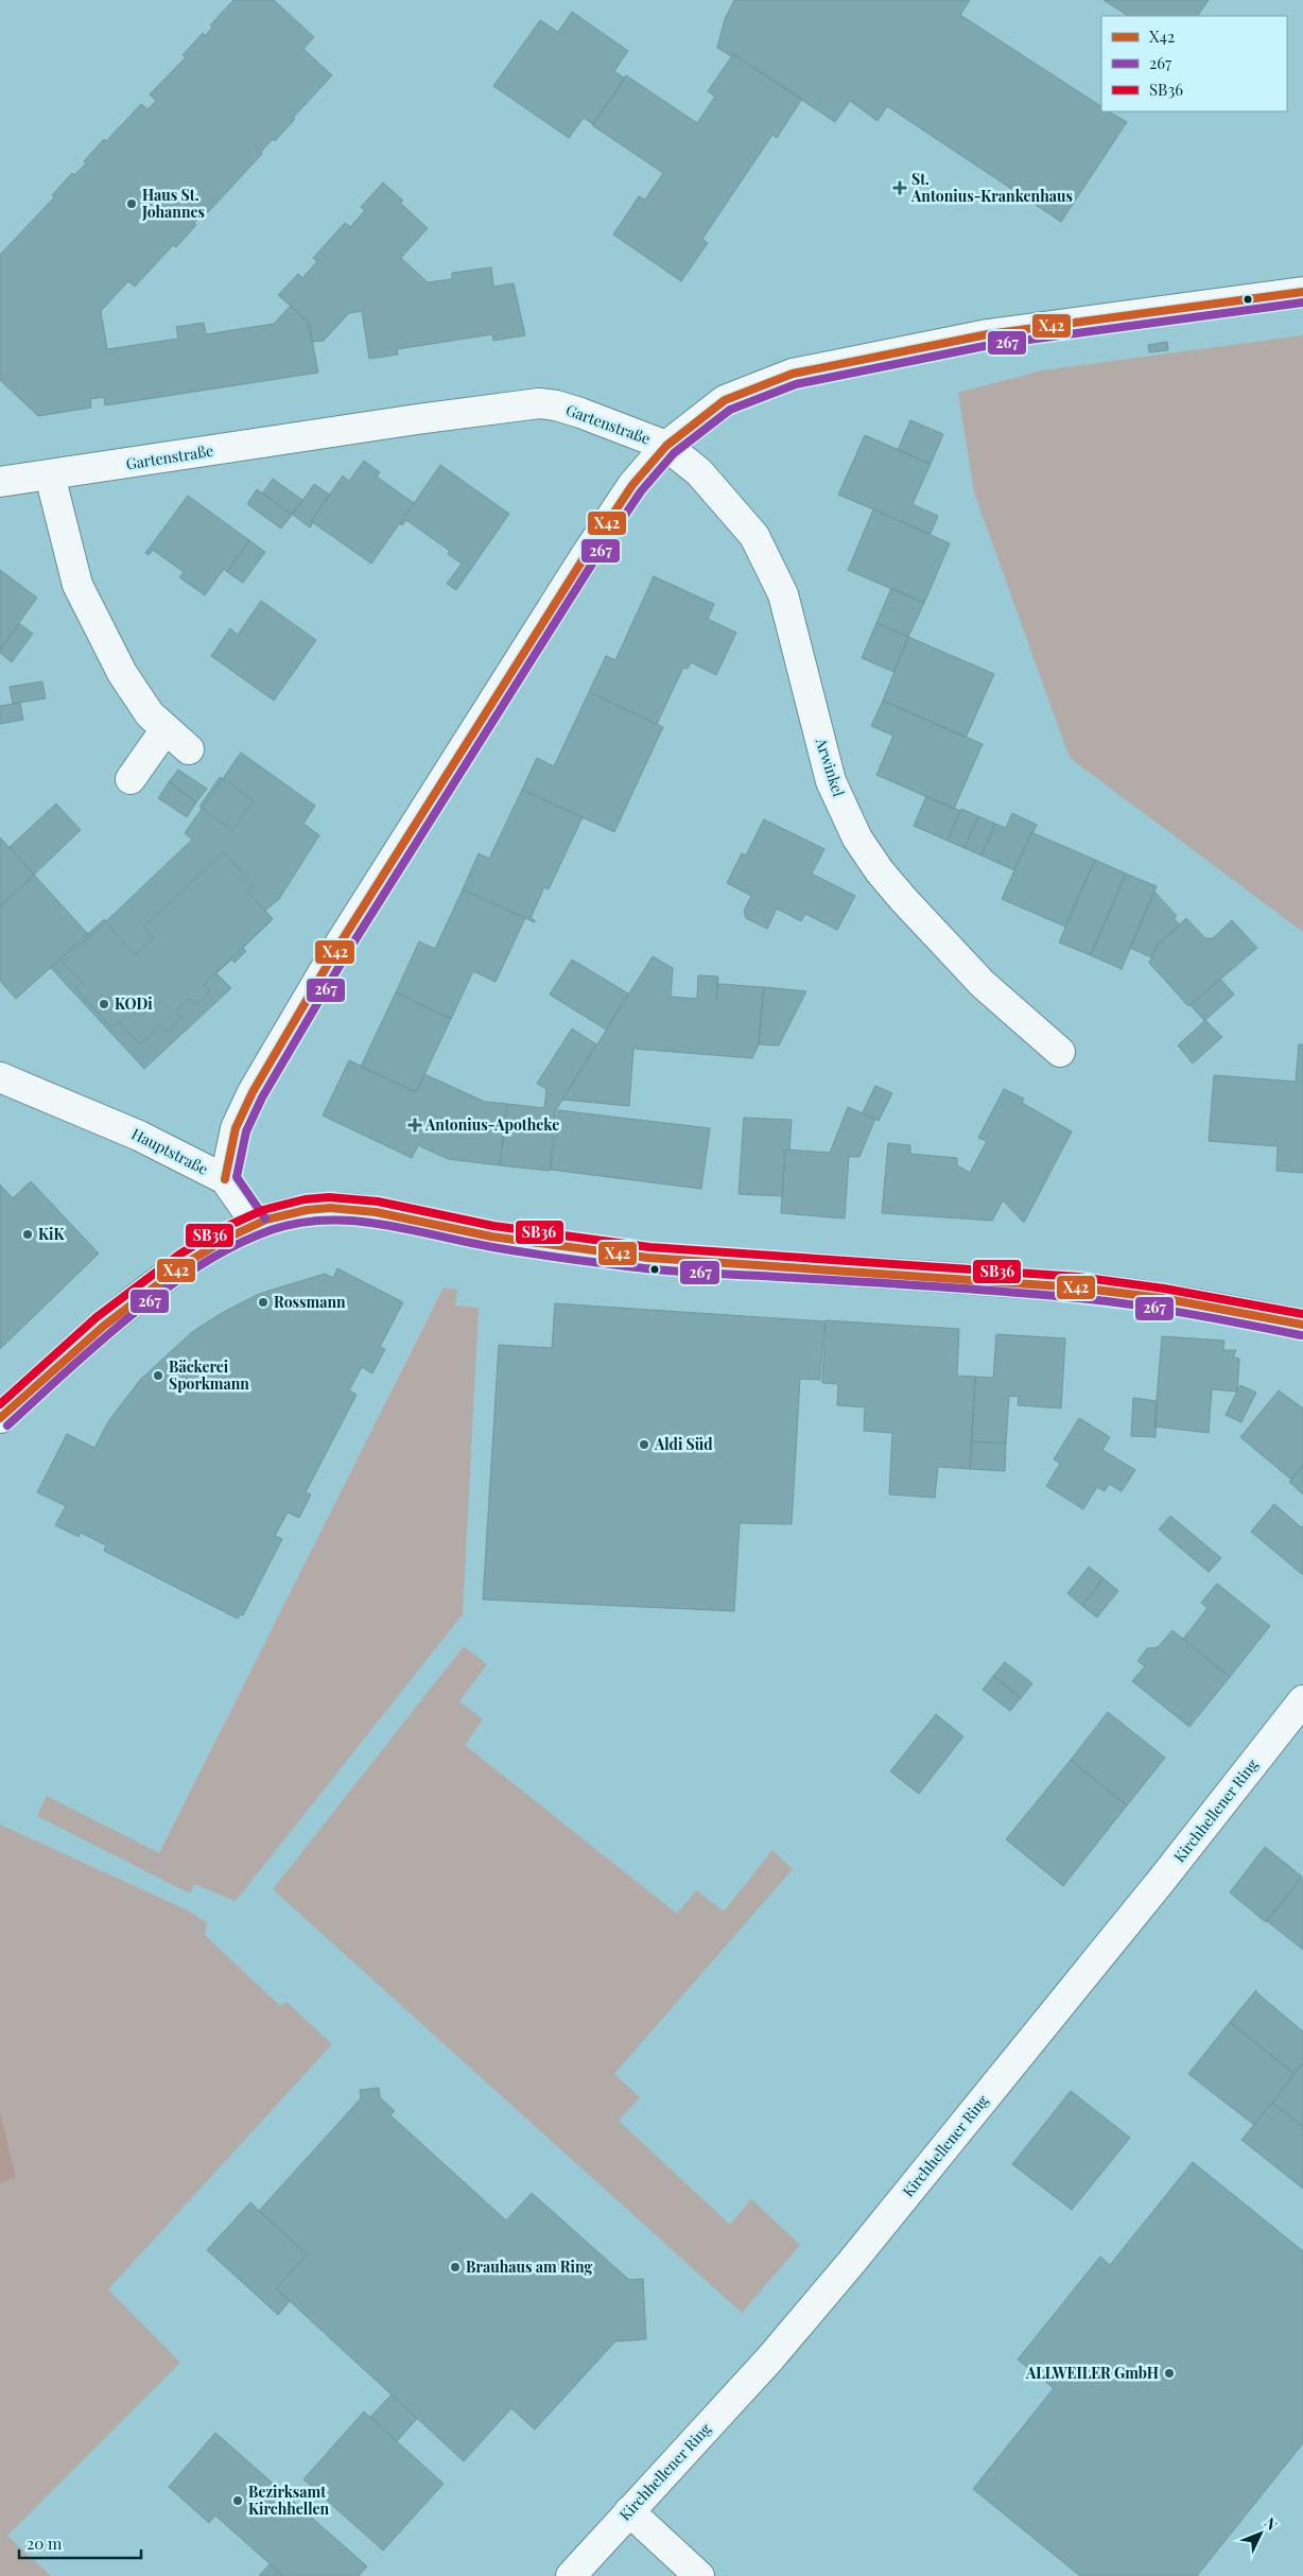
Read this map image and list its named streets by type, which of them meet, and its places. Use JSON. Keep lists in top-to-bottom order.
{
  "streets": {
    "street": [
      "Gartenstraße",
      "Arwinkel",
      "Hauptstraße",
      "Kirchhellener Ring"
    ]
  },
  "crossings": [
    ["Gartenstraße", "Arwinkel"]
  ],
  "places": {
    "health": ["St. Antonius-Krankenhaus", "Antonius-Apotheke"],
    "other": [
      "Haus St. Johannes",
      "KODi",
      "KiK",
      "Rossmann",
      "Bäckerei Sporkmann",
      "Aldi Süd",
      "Brauhaus am Ring",
      "ALLWEILER GmbH",
      "Bezirksamt Kirchhellen"
    ]
  },
  "lines": ["transit line X42", "transit line 267", "transit line SB36"],
  "legend": ["X42", "267", "SB36"],
  "scale_bar": "20 m",
  "north": "top right"
}
